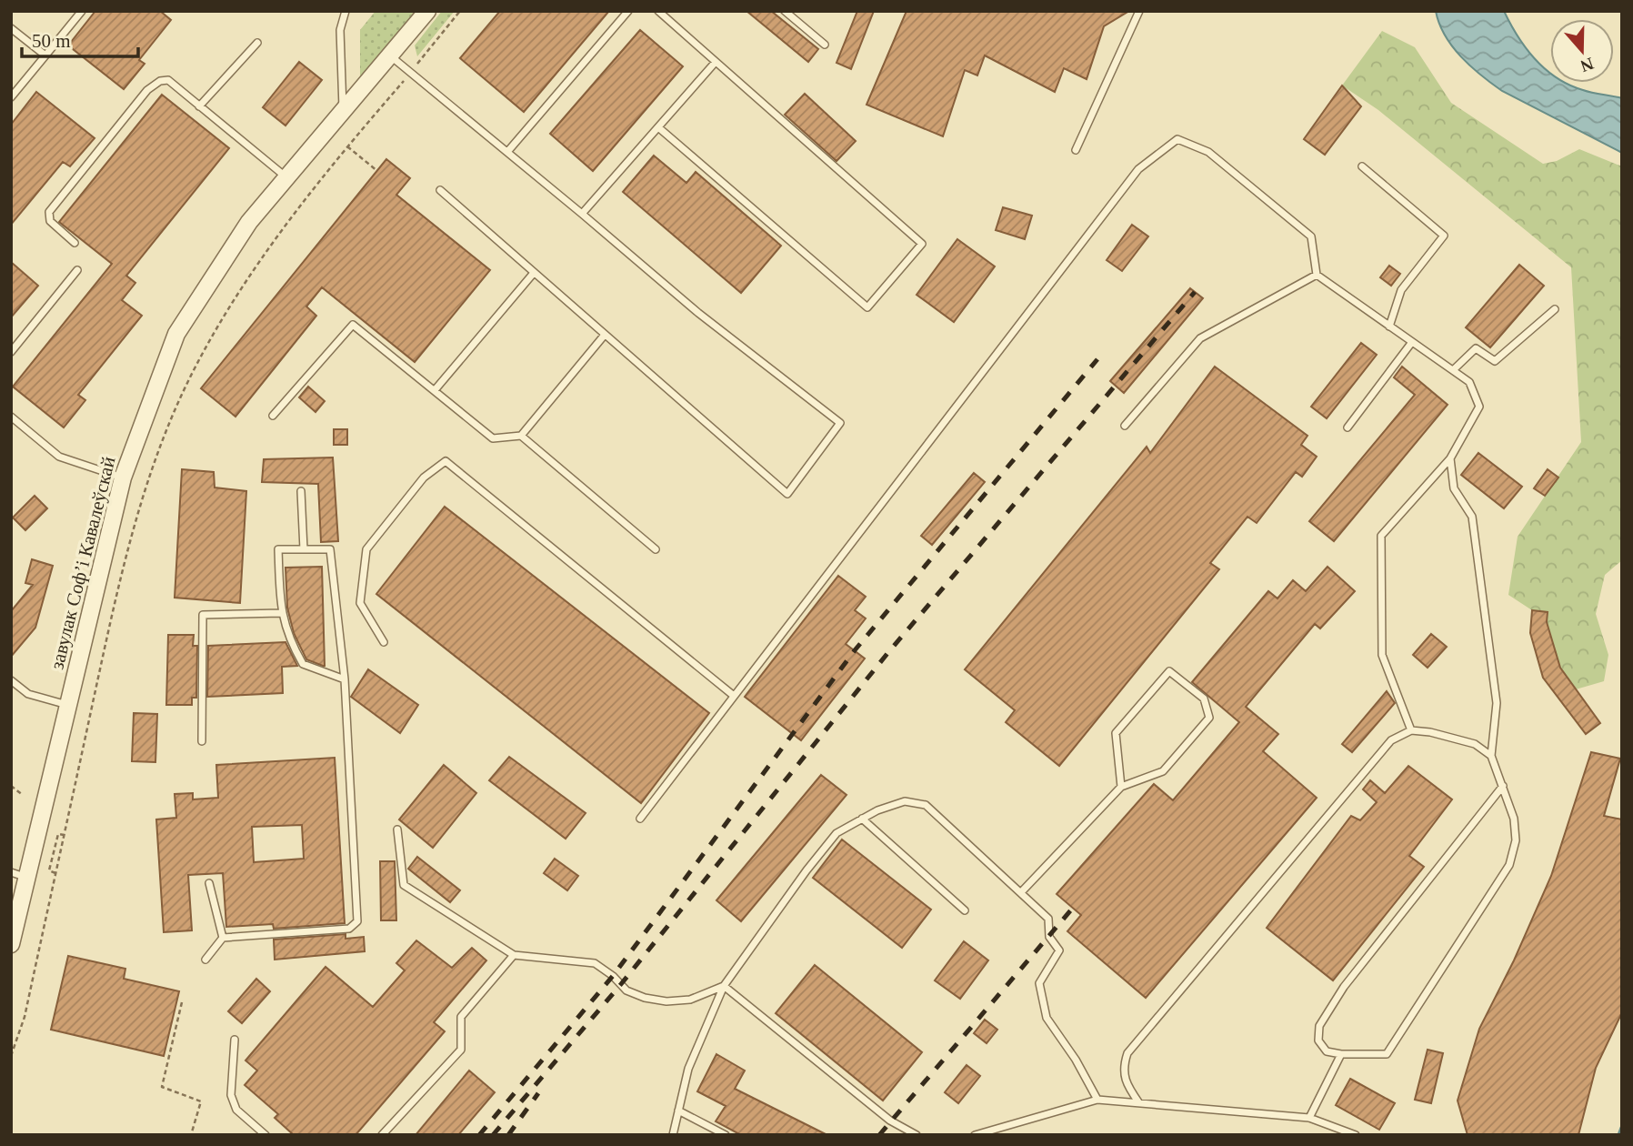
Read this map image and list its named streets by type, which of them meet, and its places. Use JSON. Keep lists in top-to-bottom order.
{
  "streets": {
    "street": ["завулак Софʼі Кавалеўскай"]
  },
  "scale_bar": "50 m",
  "north": "bottom"
}
